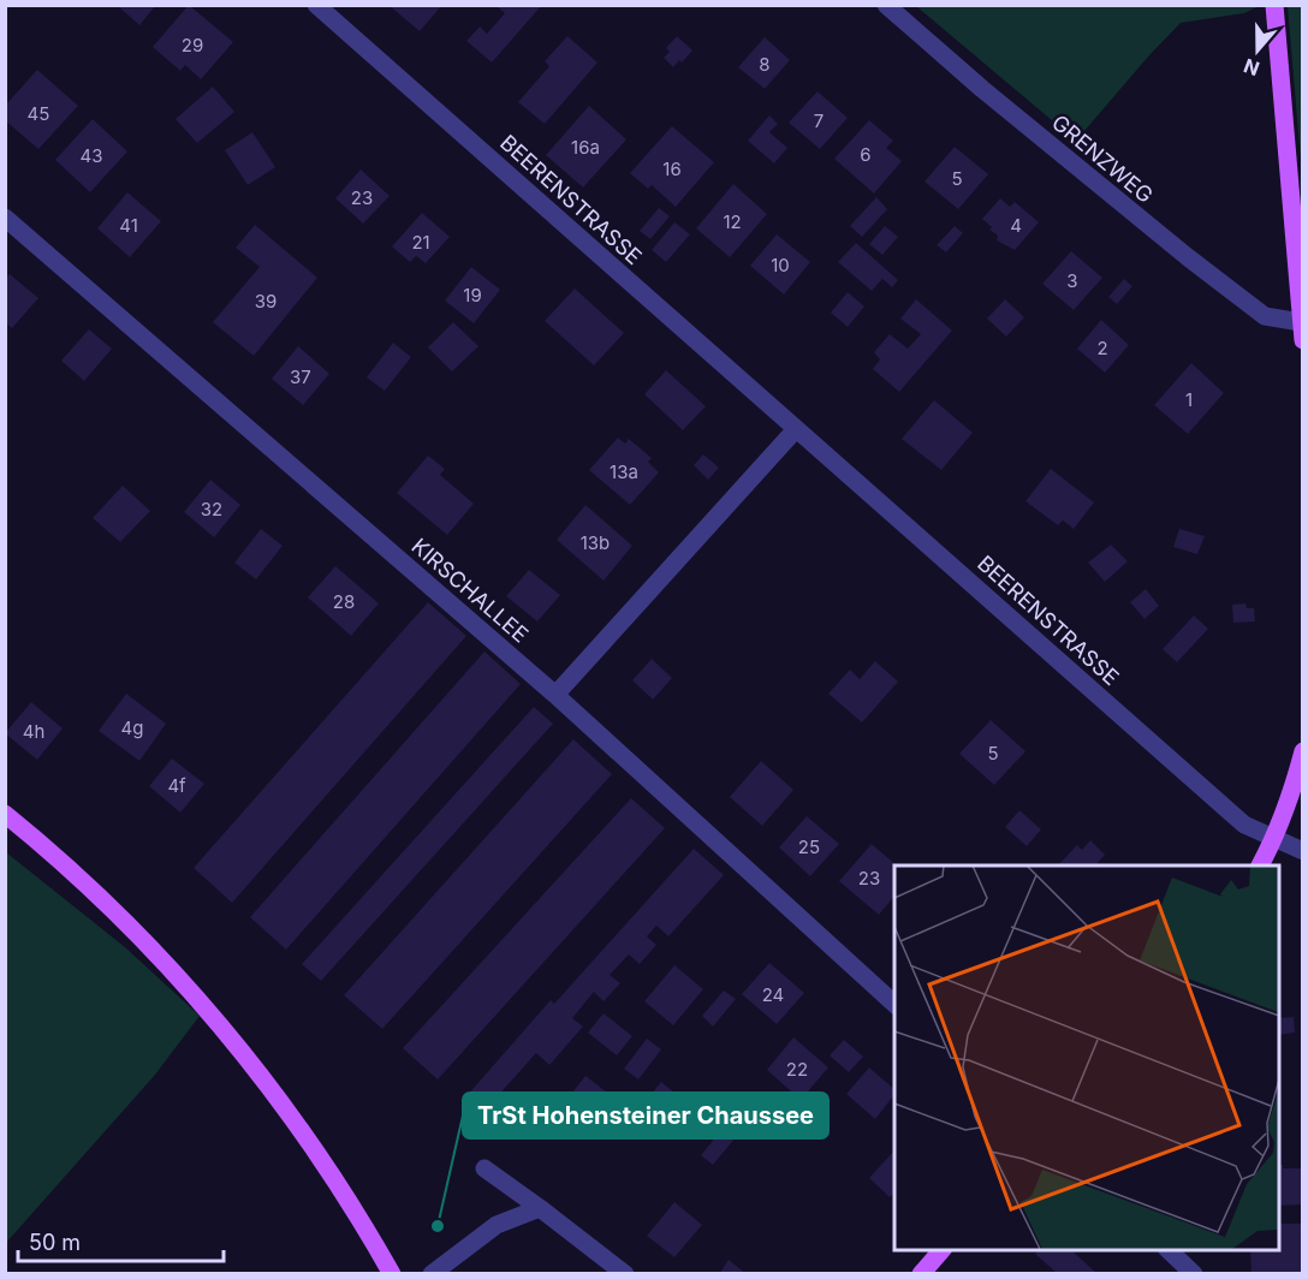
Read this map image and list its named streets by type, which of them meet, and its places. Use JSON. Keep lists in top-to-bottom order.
{
  "streets": {
    "street": ["GRENZWEG", "BEERENSTRASSE", "KIRSCHALLEE"]
  },
  "places": ["TrSt Hohensteiner Chaussee"],
  "house_numbers": [
    "29",
    "8",
    "45",
    "7",
    "16a",
    "6",
    "43",
    "16",
    "5",
    "23",
    "12",
    "41",
    "4",
    "21",
    "10",
    "3",
    "19",
    "39",
    "2",
    "37",
    "1",
    "13a",
    "32",
    "13b",
    "28",
    "4g",
    "4h",
    "5",
    "4f",
    "25",
    "23",
    "24",
    "22"
  ],
  "scale_bar": "50 m",
  "north": "bottom"
}
